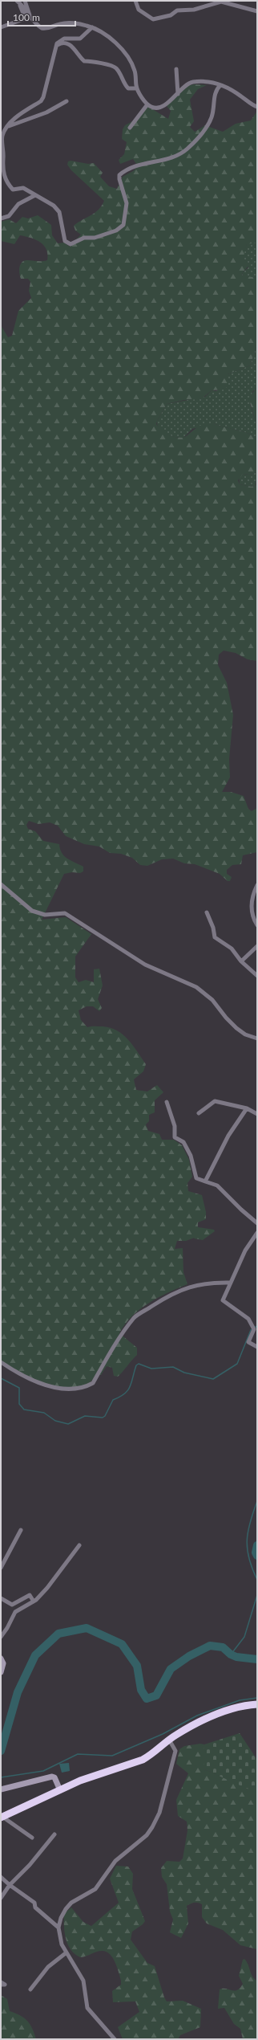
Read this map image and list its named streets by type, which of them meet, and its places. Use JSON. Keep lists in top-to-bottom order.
{
  "scale_bar": "100 m"
}
